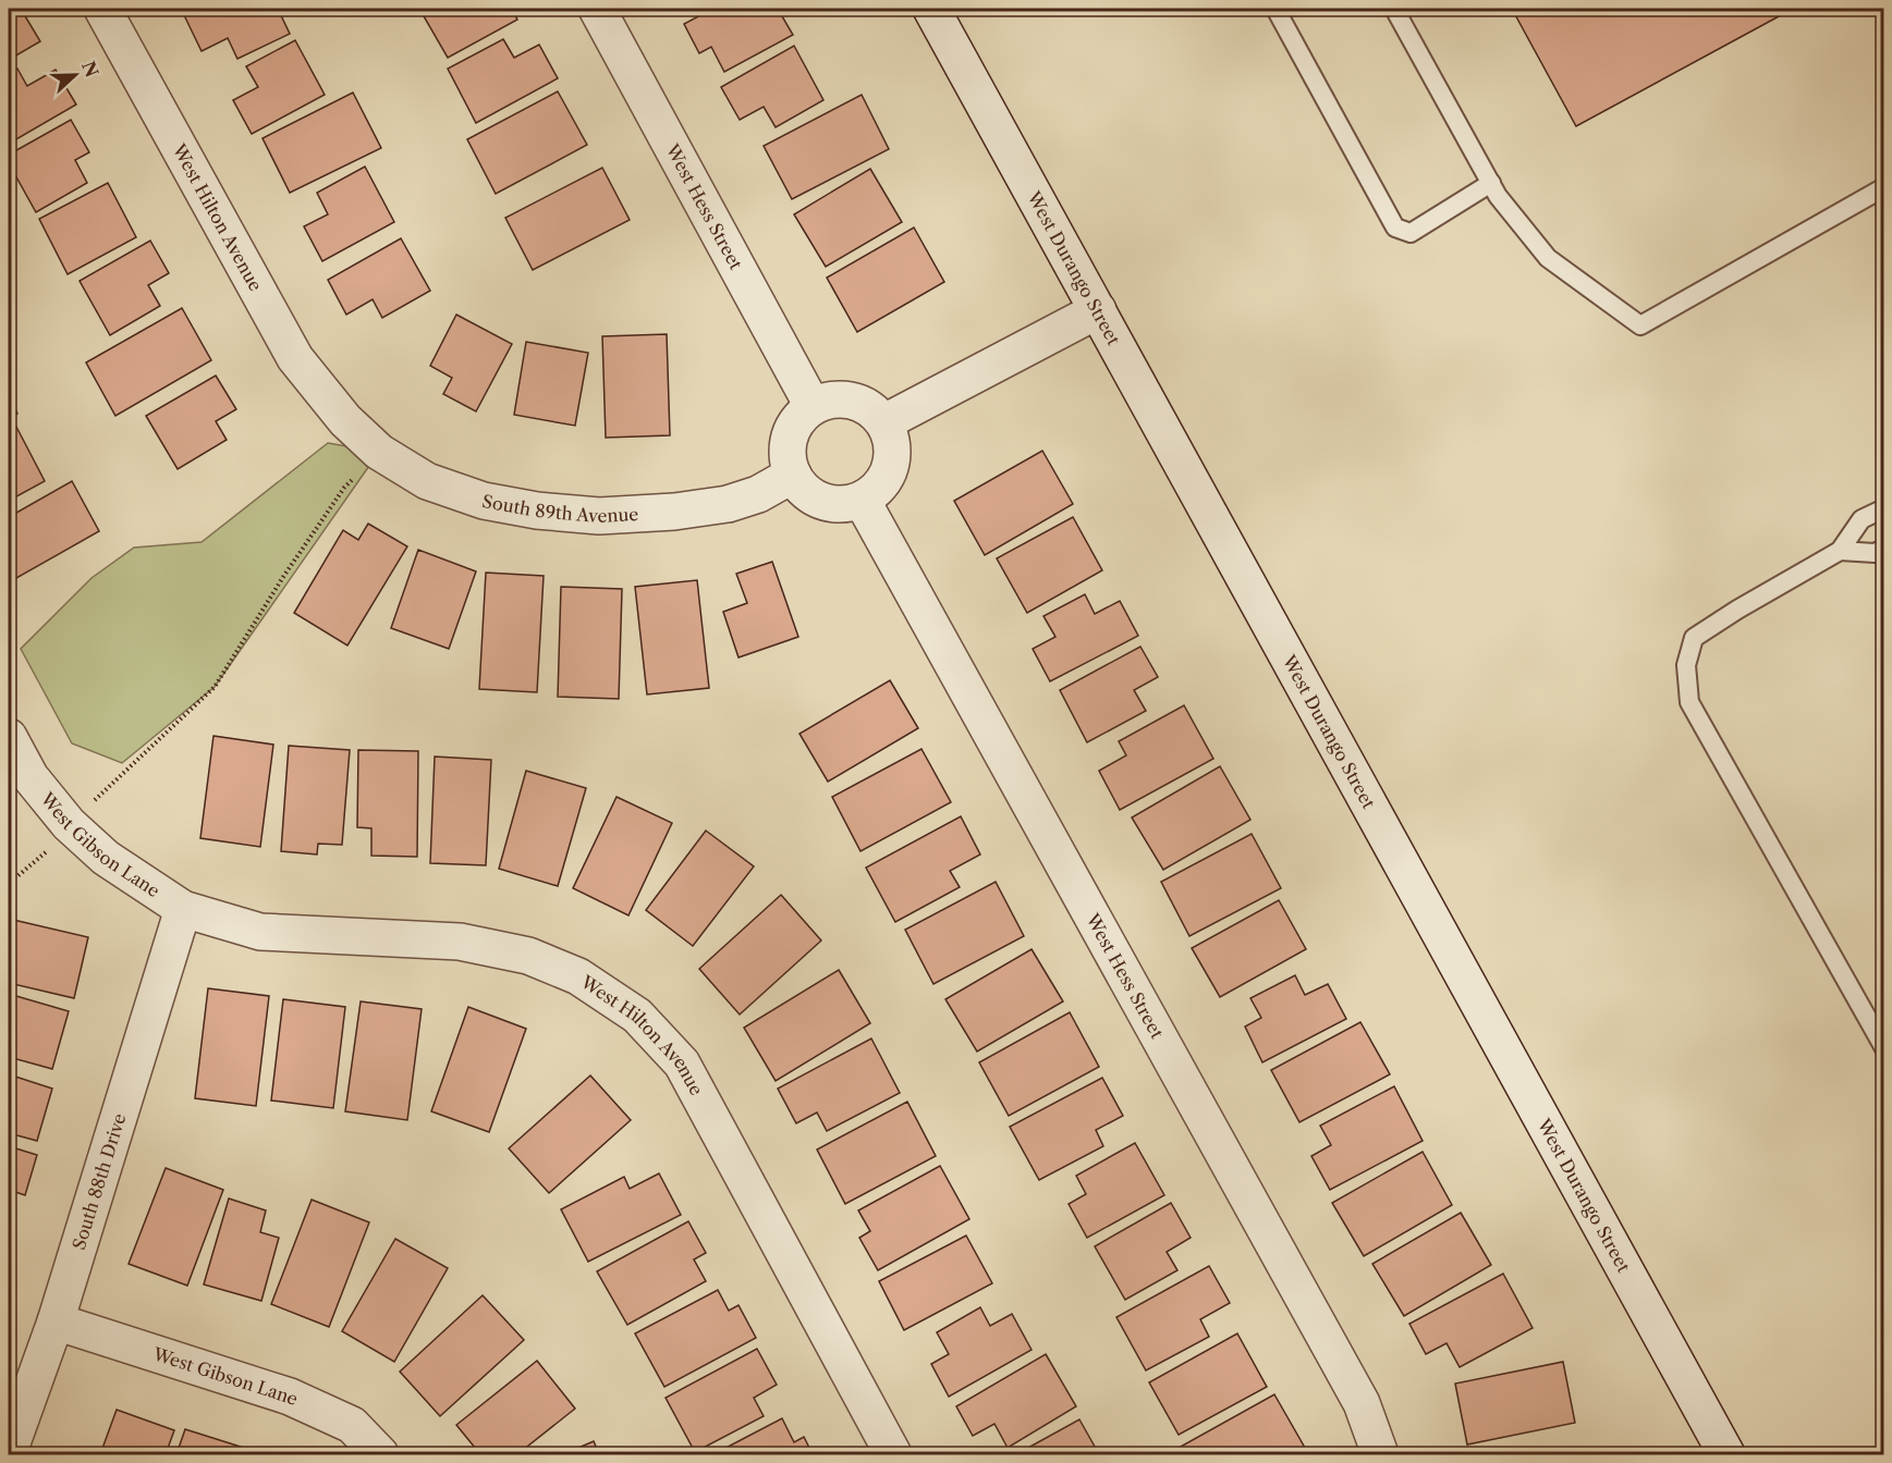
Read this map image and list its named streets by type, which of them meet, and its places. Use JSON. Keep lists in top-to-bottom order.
{
  "streets": {
    "street": [
      "West Hess Street",
      "West Hilton Avenue",
      "West Durango Street",
      "South 89th Avenue",
      "West Gibson Lane",
      "South 88th Drive"
    ]
  },
  "crossings": [
    ["West Hess Street", "South 89th Avenue"],
    ["West Hilton Avenue", "South 89th Avenue"],
    ["West Hilton Avenue", "West Gibson Lane"],
    ["West Hilton Avenue", "South 88th Drive"],
    ["West Gibson Lane", "South 88th Drive"]
  ],
  "north": "right"
}
